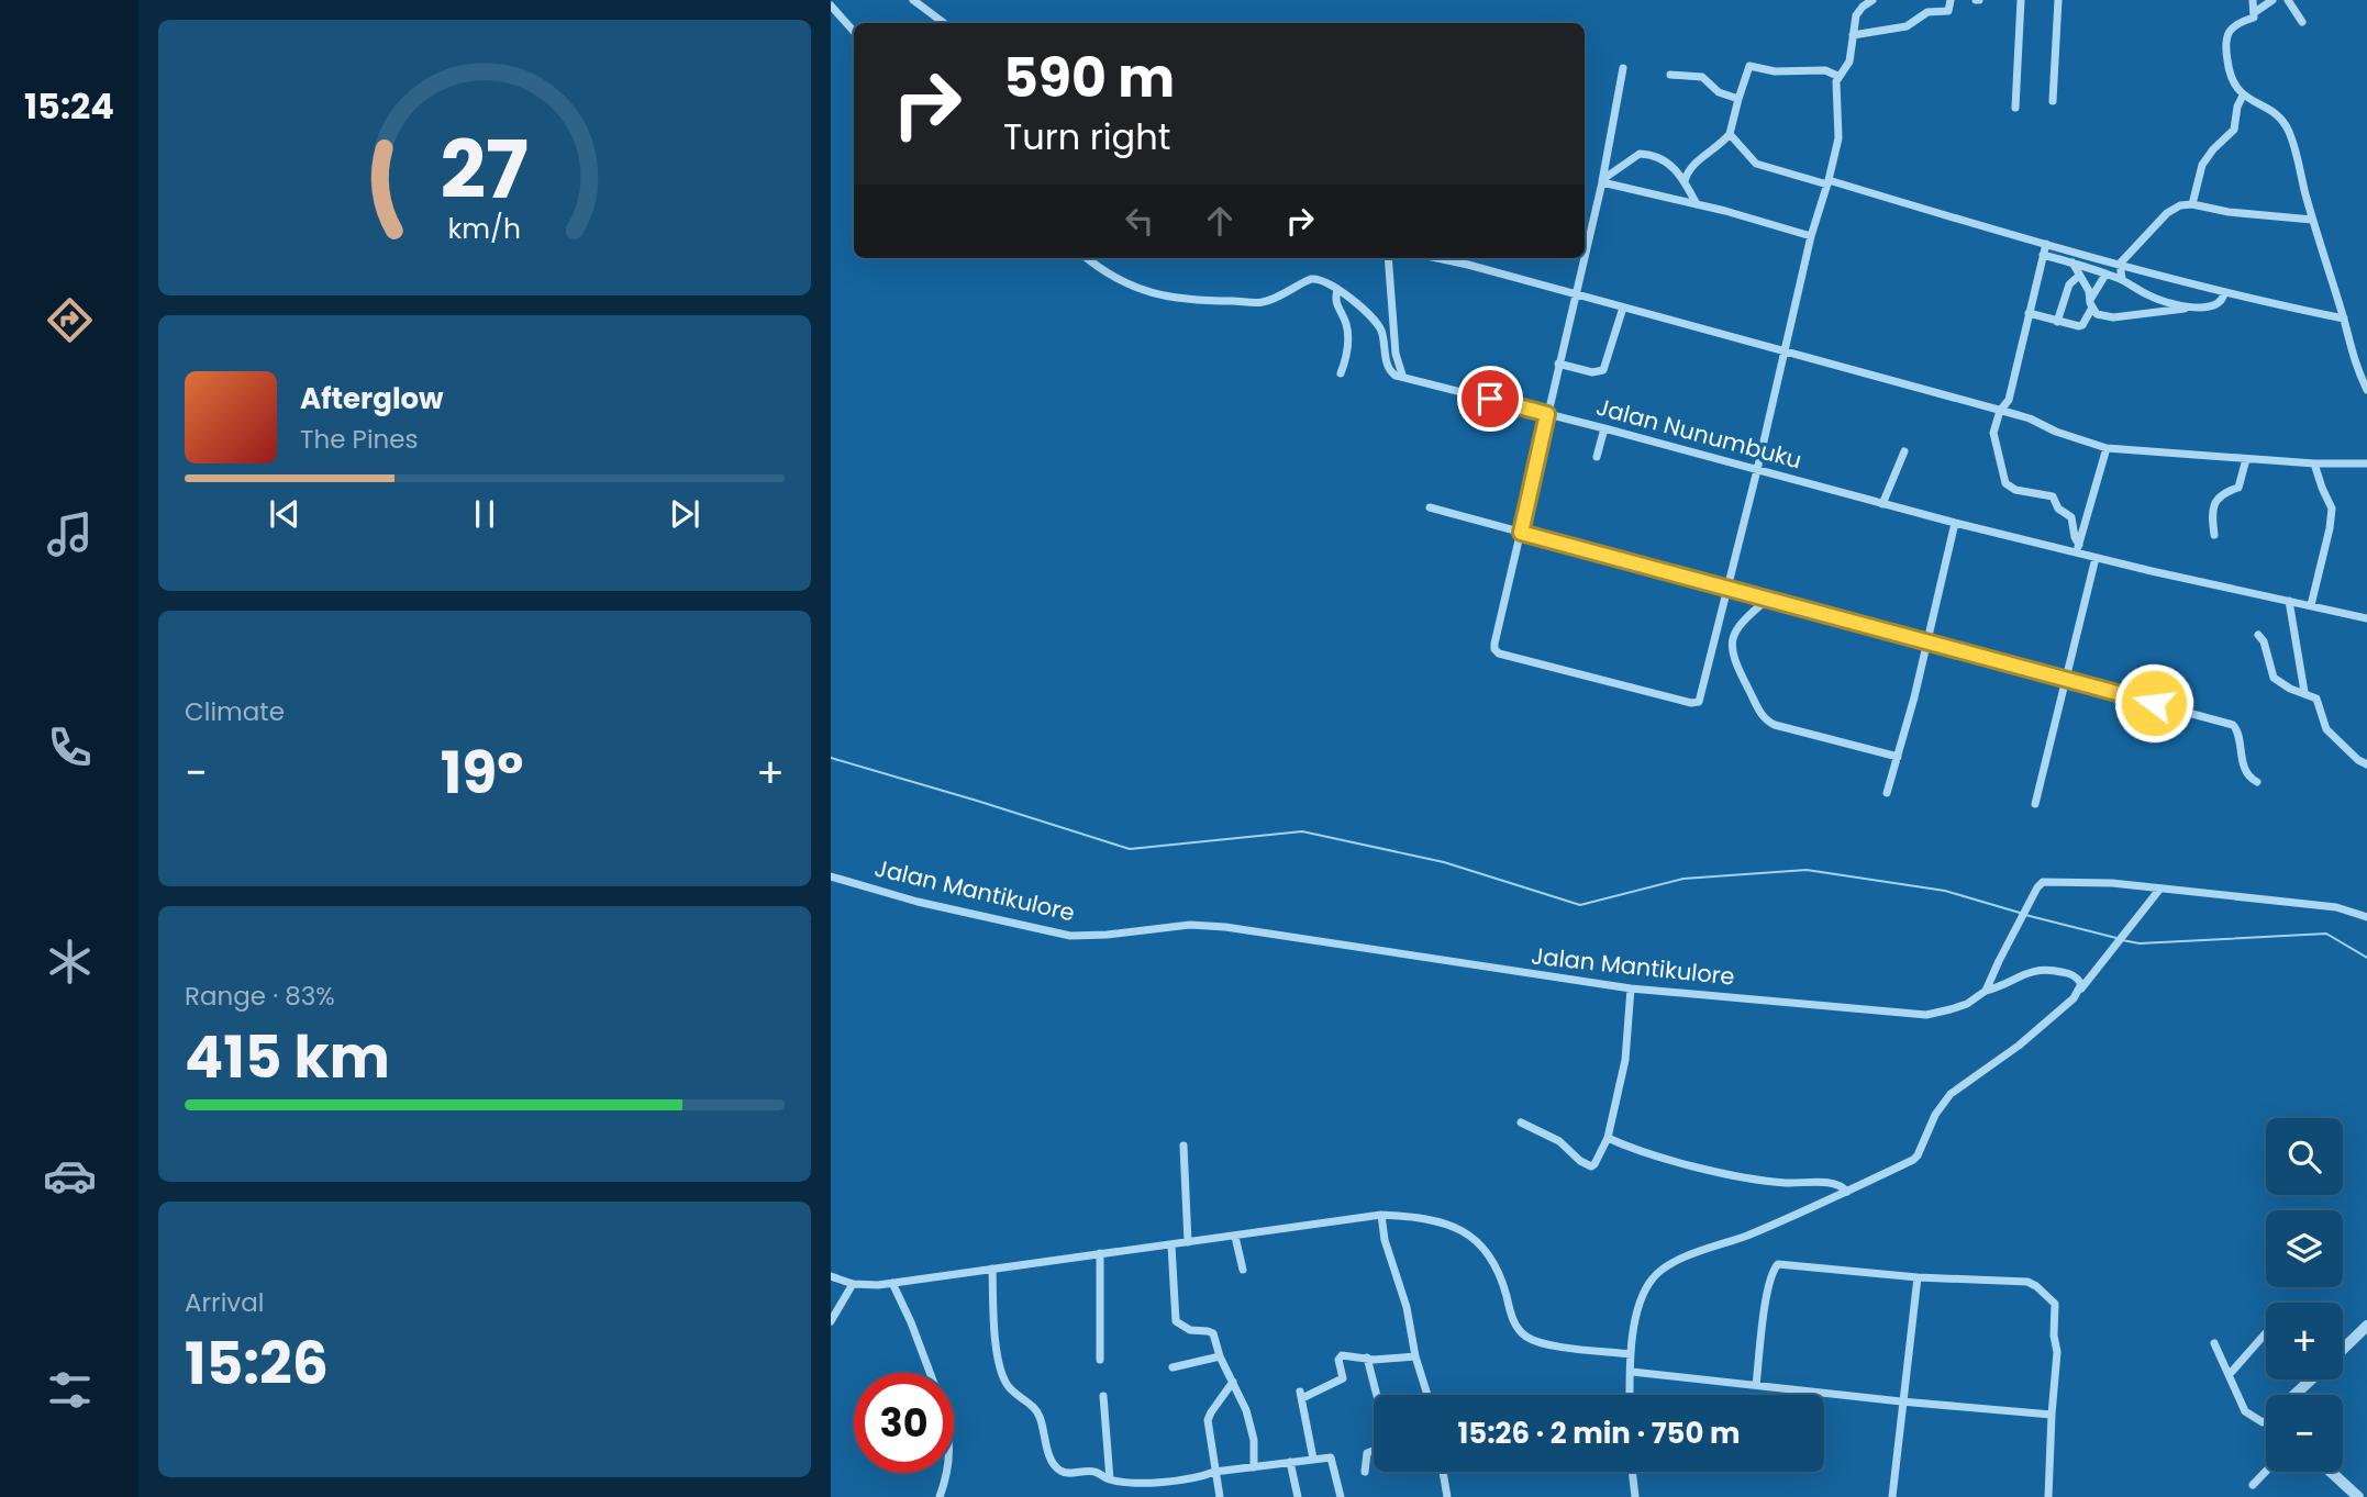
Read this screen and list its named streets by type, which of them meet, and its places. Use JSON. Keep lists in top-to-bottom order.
{
  "streets": {
    "street": ["Jalan Nunumbuku", "Jalan Mantikulore"]
  },
  "page": {
    "tabs": "15:24",
    "turn": ["590 m", "Turn right"],
    "song": ["Afterglow", "The Pines"],
    "tile": [
      "Climate",
      ["Range · 83%", "415 km"],
      ["Arrival", "15:26"]
    ],
    "heat": ["−", "19°", "+"],
    "map_buttons": ["+", "−"],
    "limit": "30",
    "trip": "15:26 · 2 min · 750 m",
    "gauge": ["27", "km/h"]
  }
}
